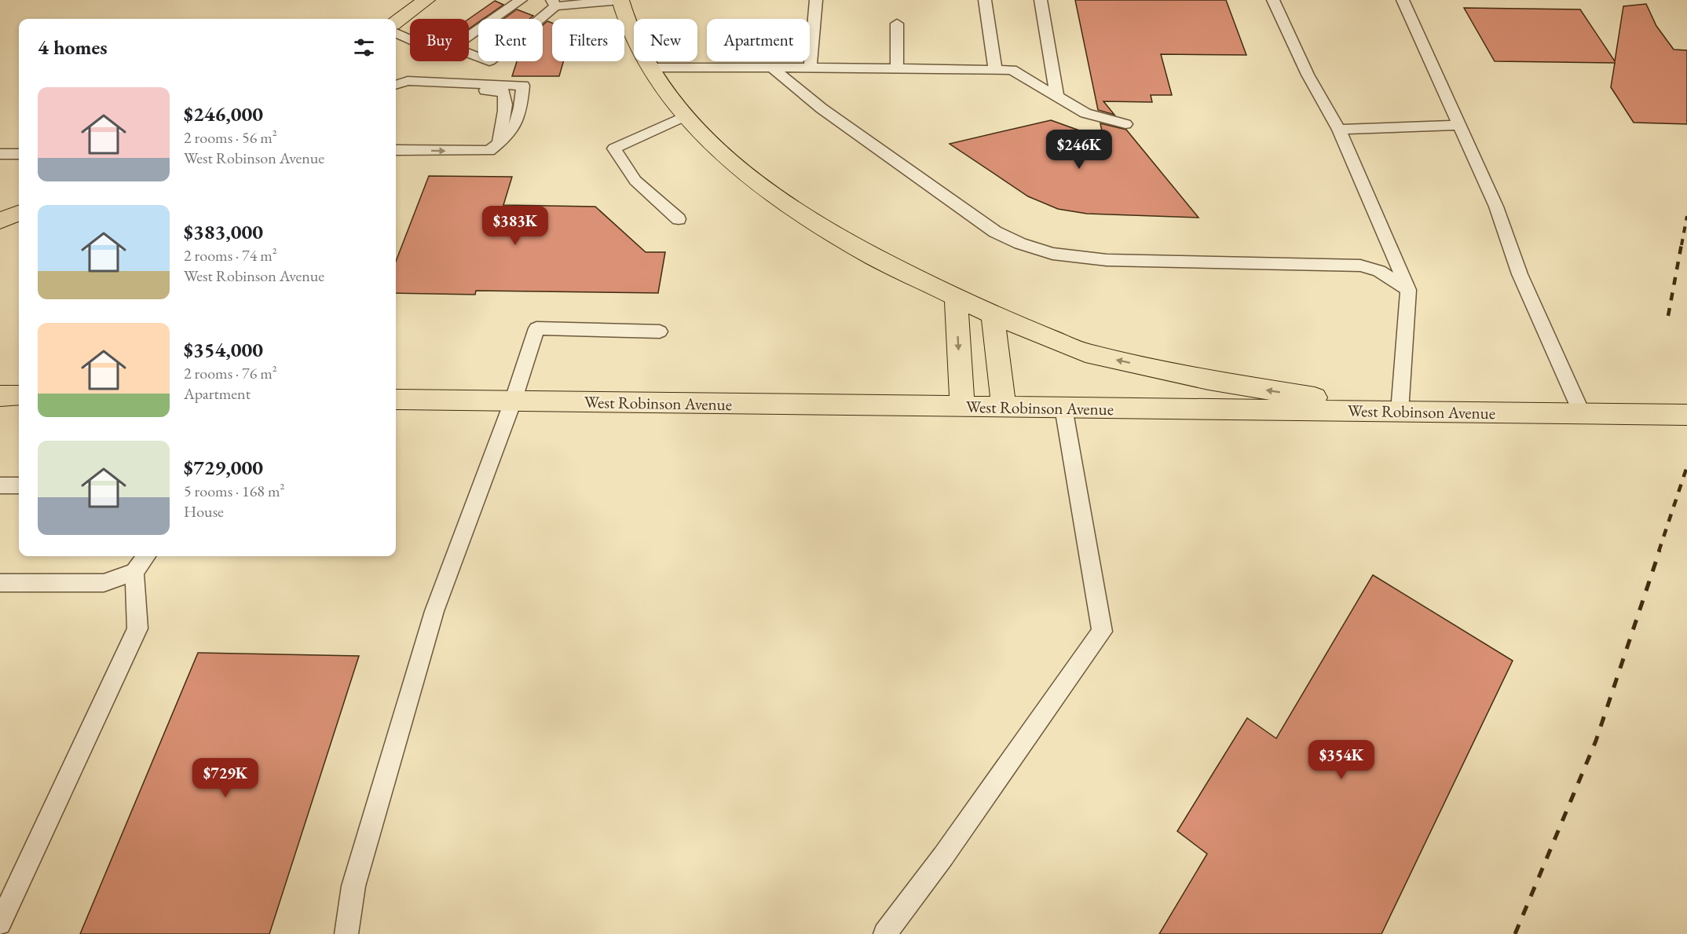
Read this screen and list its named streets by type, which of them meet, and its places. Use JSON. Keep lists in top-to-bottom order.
{
  "streets": {
    "highway": ["West Robinson Avenue"]
  },
  "page": {
    "chip": [
      "Buy",
      "Rent",
      "Filters",
      "New",
      "Apartment"
    ],
    "heading": "4 homes",
    "list": [
      {
        "name": "$246,000",
        "note": "2 rooms · 56 m² · West Robinson Avenue"
      },
      {
        "name": "$383,000",
        "note": "2 rooms · 74 m² · West Robinson Avenue"
      },
      {
        "name": "$354,000",
        "note": "2 rooms · 76 m² · Apartment"
      },
      {
        "name": "$729,000",
        "note": "5 rooms · 168 m² · House"
      }
    ],
    "price": [
      "$246K",
      "$383K",
      "$354K",
      "$729K"
    ]
  }
}
